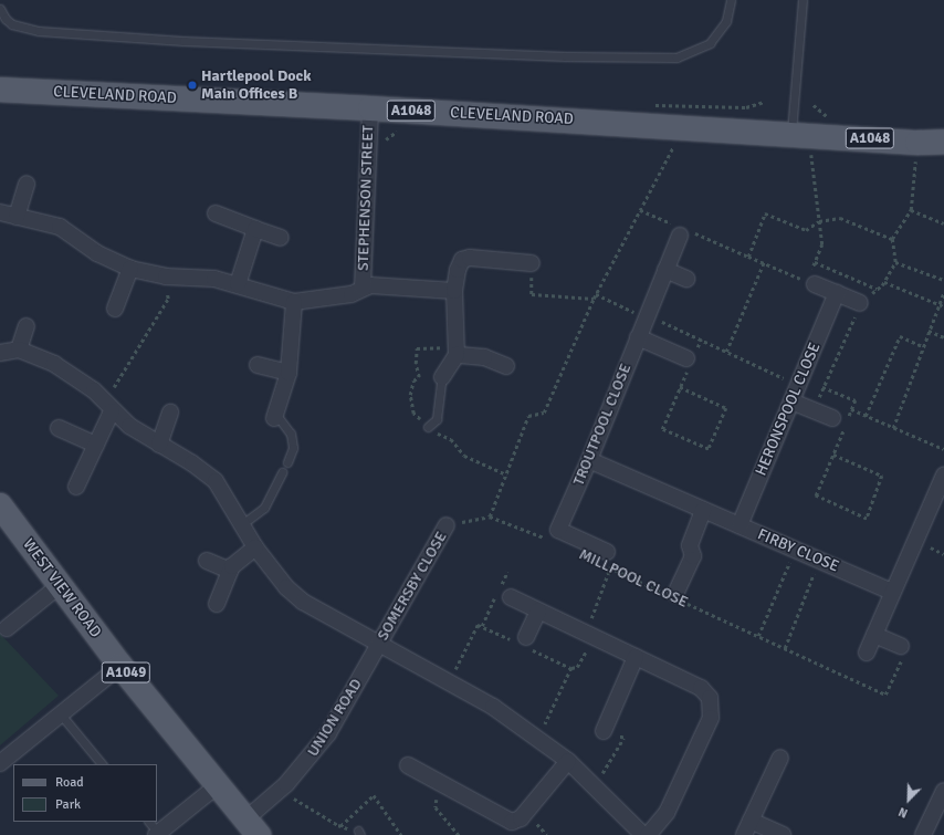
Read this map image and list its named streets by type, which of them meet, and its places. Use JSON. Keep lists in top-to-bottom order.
{
  "streets": {
    "main road": [
      "CLEVELAND ROAD",
      "A1048",
      "WEST VIEW ROAD",
      "A1049"
    ],
    "street": [
      "STEPHENSON STREET",
      "HERONSPOOL CLOSE",
      "TROUTPOOL CLOSE",
      "FIRBY CLOSE",
      "SOMERSBY CLOSE",
      "UNION ROAD"
    ],
    "path": ["MILLPOOL CLOSE"]
  },
  "crossings": [
    ["CLEVELAND ROAD", "STEPHENSON STREET"],
    ["HERONSPOOL CLOSE", "FIRBY CLOSE"],
    ["TROUTPOOL CLOSE", "FIRBY CLOSE"],
    ["TROUTPOOL CLOSE", "MILLPOOL CLOSE"],
    ["SOMERSBY CLOSE", "UNION ROAD"],
    ["WEST VIEW ROAD", "UNION ROAD"]
  ],
  "places": ["Hartlepool Dock Main Offices B"],
  "legend": ["Road", "Park"],
  "north": "bottom left"
}
